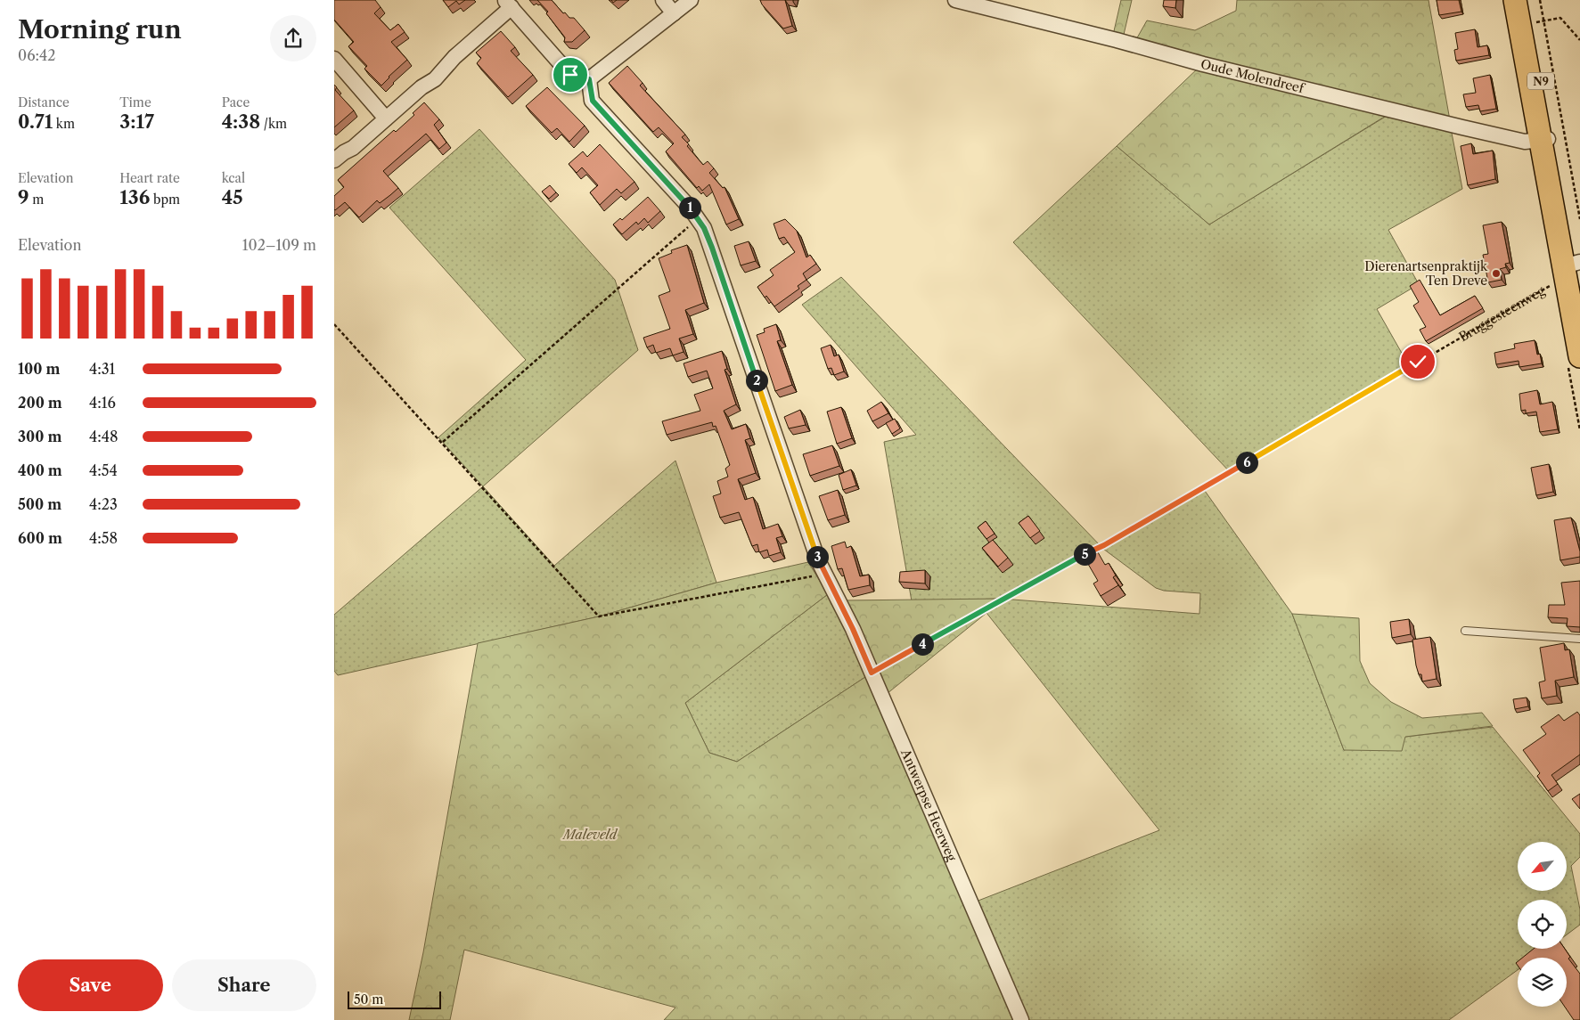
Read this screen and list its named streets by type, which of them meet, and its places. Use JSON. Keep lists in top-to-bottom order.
{
  "streets": {
    "main road": ["N9"],
    "street": ["Oude Molendreef", "Antwerpse Heerweg"],
    "path": ["Bruggesteenweg"]
  },
  "crossings": [
    ["Oude Molendreef", "N9"],
    ["N9", "Bruggesteenweg"],
    ["Bruggesteenweg", "Antwerpse Heerweg"]
  ],
  "parks": ["Maleveld"],
  "places": ["Dierenartsenpraktijk Ten Dreve"],
  "scale_bar": "50 m",
  "north": "bottom left",
  "page": {
    "heading": ["Morning run", "06:42"],
    "stats": [
      ["Distance", "0.71 km"],
      ["Time", "3:17"],
      ["Pace", "4:38 /km"],
      ["Elevation", "9 m"],
      ["Heart rate", "136 bpm"],
      ["kcal", "45"]
    ],
    "pins": [
      "1",
      "2",
      "6",
      "5",
      "3",
      "4"
    ],
    "chart": ["Elevation", "102–109 m"],
    "list": [
      {
        "name": "100 m",
        "note": "4:31"
      },
      {
        "name": "200 m",
        "note": "4:16"
      },
      {
        "name": "300 m",
        "note": "4:48"
      },
      {
        "name": "400 m",
        "note": "4:54"
      },
      {
        "name": "500 m",
        "note": "4:23"
      },
      {
        "name": "600 m",
        "note": "4:58"
      }
    ],
    "buttons": ["Save", "Share"],
    "scale": "50 m"
  }
}
